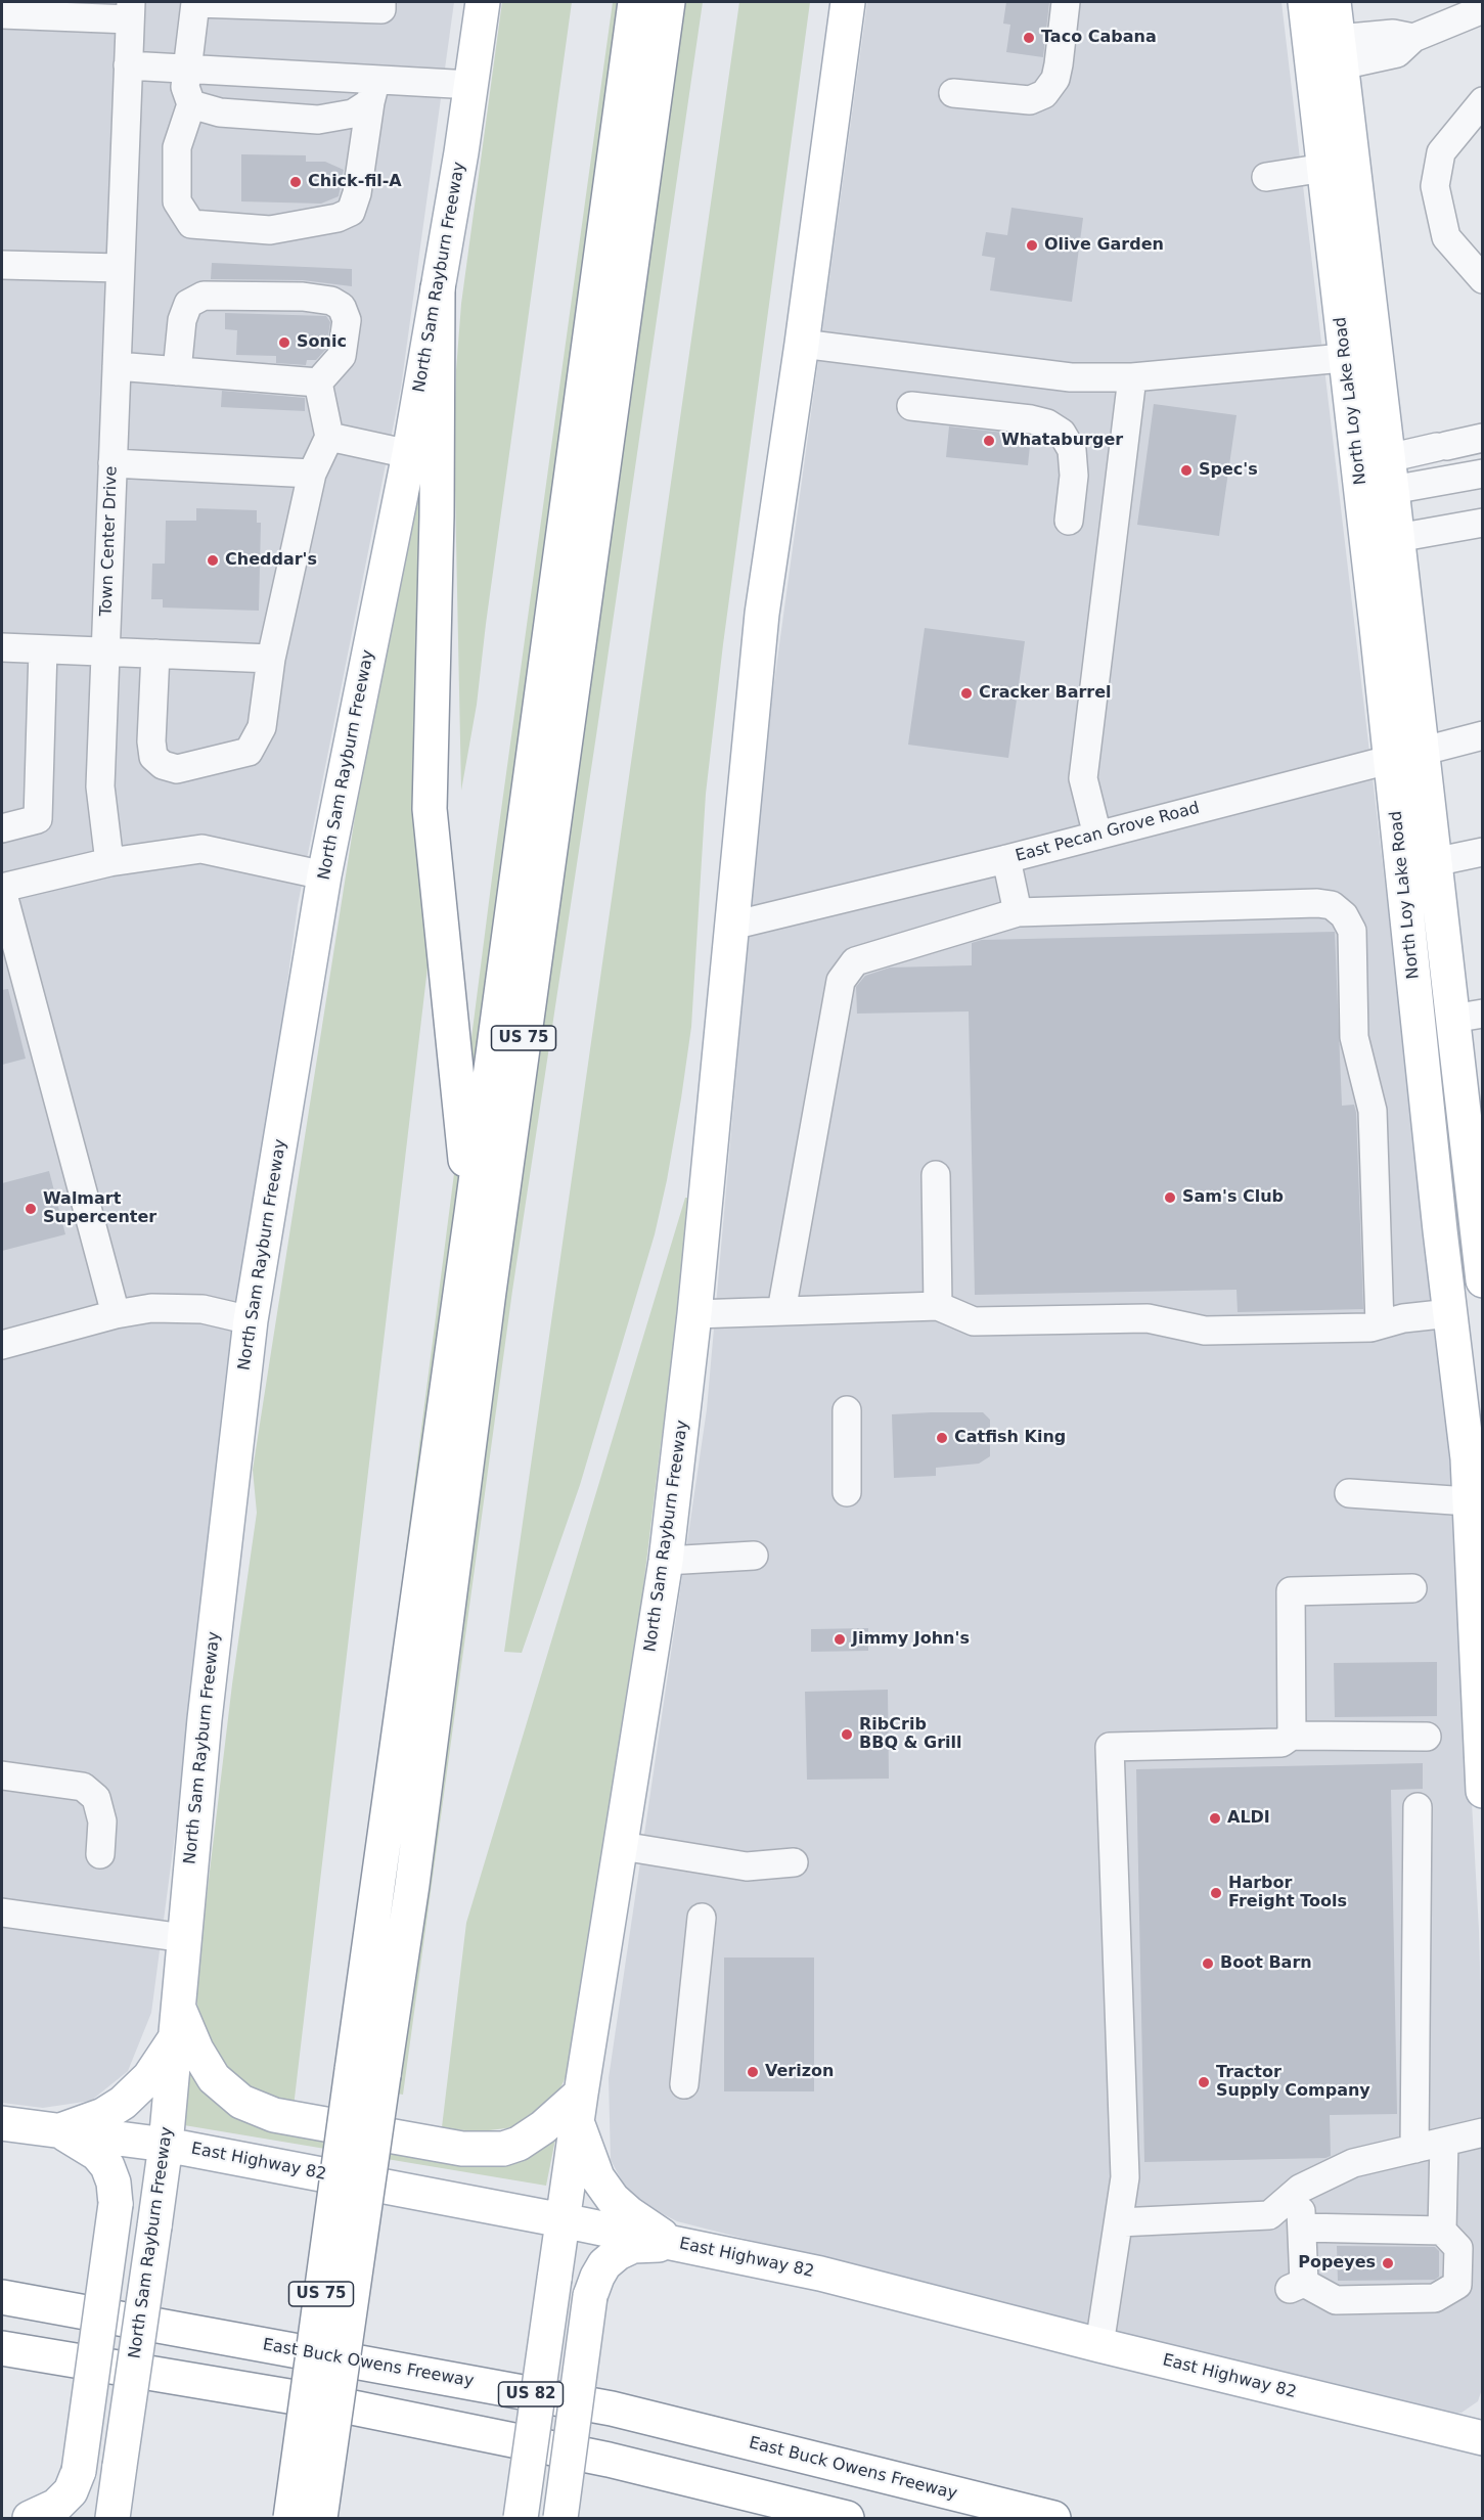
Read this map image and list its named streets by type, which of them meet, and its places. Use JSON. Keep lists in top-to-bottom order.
{
  "streets": {
    "main road": [
      "North Sam Rayburn Freeway",
      "North Loy Lake Road",
      "US 75",
      "East Highway 82",
      "East Buck Owens Freeway",
      "US 82"
    ],
    "street": ["Town Center Drive", "East Pecan Grove Road"]
  },
  "crossings": [
    ["North Sam Rayburn Freeway", "East Pecan Grove Road"],
    ["North Sam Rayburn Freeway", "East Highway 82"],
    ["North Loy Lake Road", "East Pecan Grove Road"]
  ],
  "places": [
    "Taco Cabana",
    "Chick-fil-A",
    "Olive Garden",
    "Sonic",
    "Whataburger",
    "Spec's",
    "Cheddar's",
    "Cracker Barrel",
    "Sam's Club",
    "Walmart Supercenter",
    "Catfish King",
    "Jimmy John's",
    "RibCrib BBQ & Grill",
    "ALDI",
    "Harbor Freight Tools",
    "Boot Barn",
    "Verizon",
    "Tractor Supply Company",
    "Popeyes"
  ]
}
